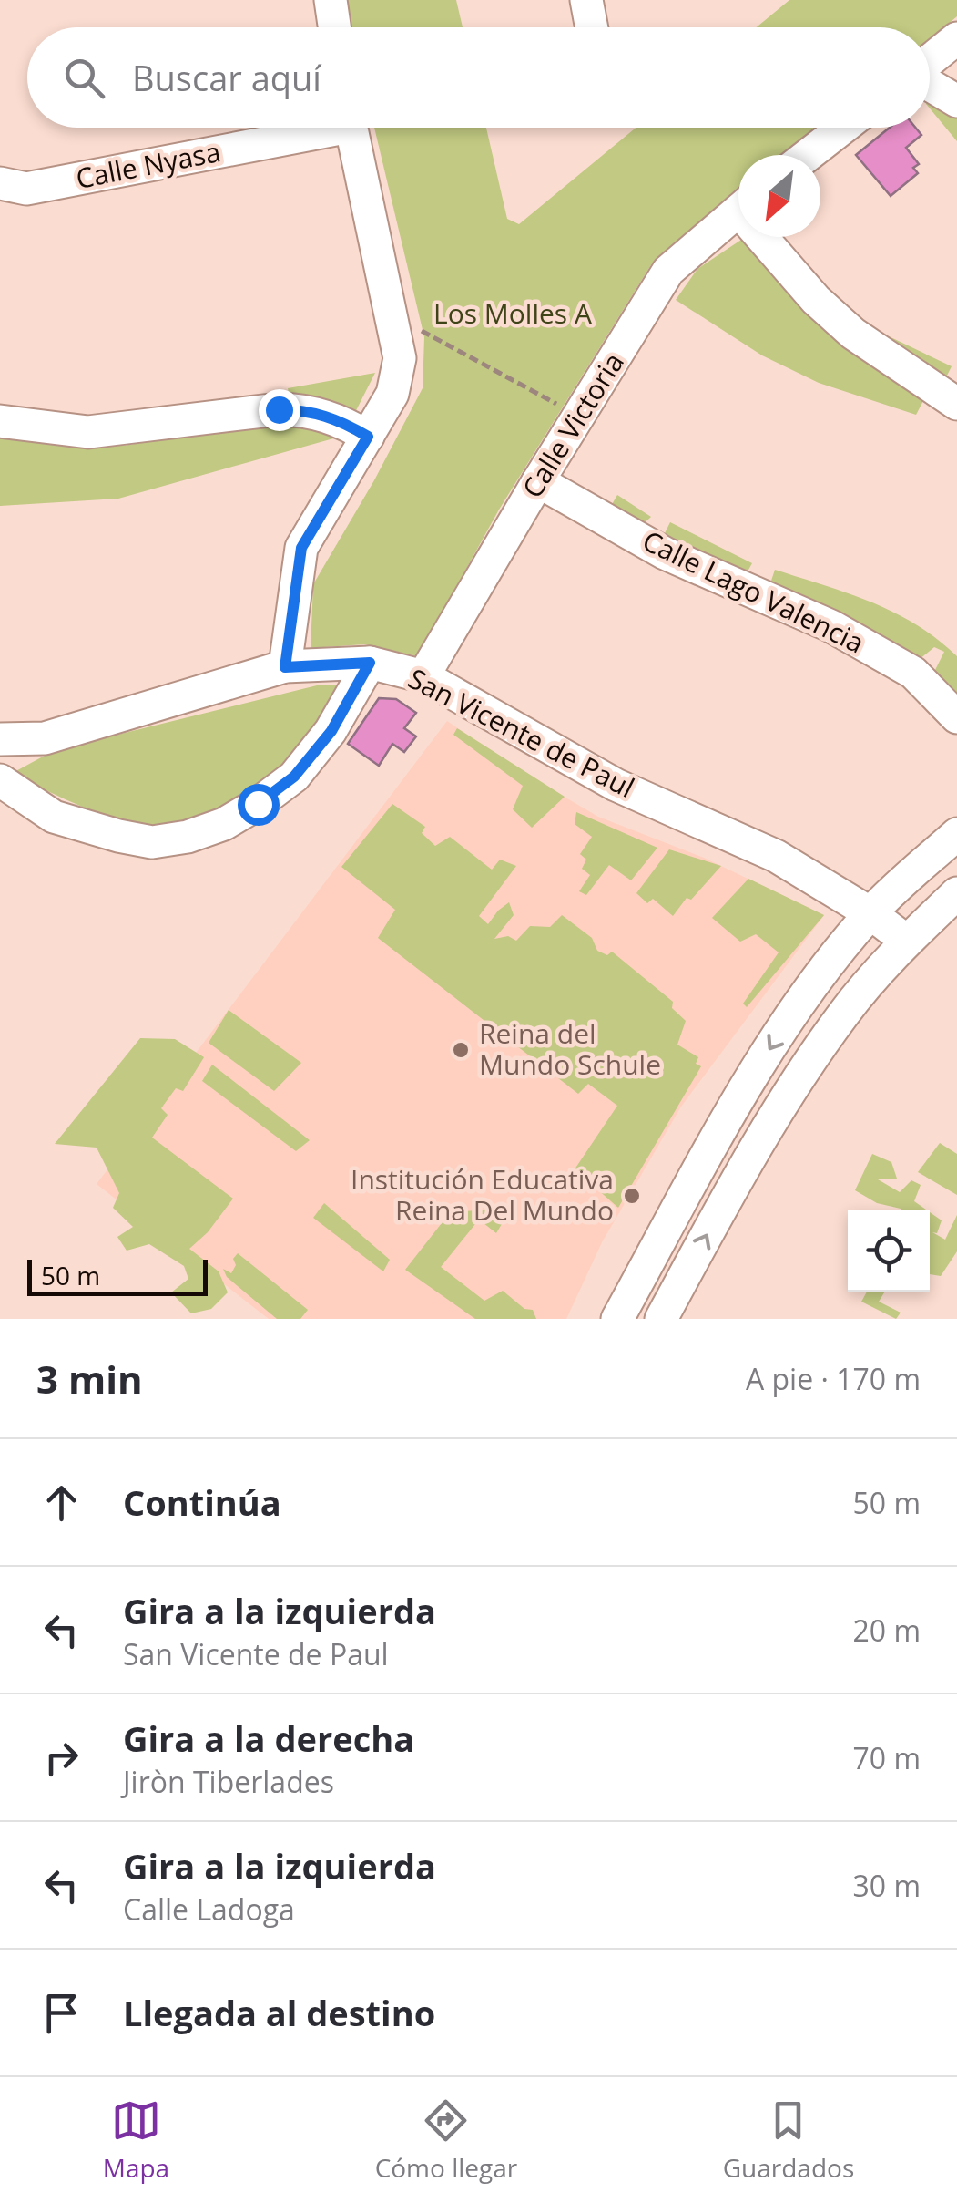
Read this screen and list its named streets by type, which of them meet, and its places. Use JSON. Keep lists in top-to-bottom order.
{
  "streets": {
    "street": [
      "Calle Nyasa",
      "Calle Victoria",
      "Calle Lago Valencia",
      "San Vicente de Paul"
    ]
  },
  "crossings": [
    ["Calle Victoria", "Calle Lago Valencia"],
    ["Calle Victoria", "San Vicente de Paul"]
  ],
  "parks": ["Los Molles A"],
  "places": ["Reina del Mundo Schule", "Institución Educativa Reina Del Mundo"],
  "scale_bar": "50 m",
  "north": "bottom left",
  "page": {
    "search": "Buscar aquí",
    "scale": "50 m",
    "heading": ["3 min", "A pie · 170 m"],
    "list": [
      ["Continúa", "50 m"],
      ["Gira a la izquierda", "San Vicente de Paul", "20 m"],
      ["Gira a la derecha", "Jiròn Tiberlades", "70 m"],
      ["Gira a la izquierda", "Calle Ladoga", "30 m"],
      "Llegada al destino"
    ],
    "nav": ["Mapa", "Cómo llegar", "Guardados"]
  }
}
